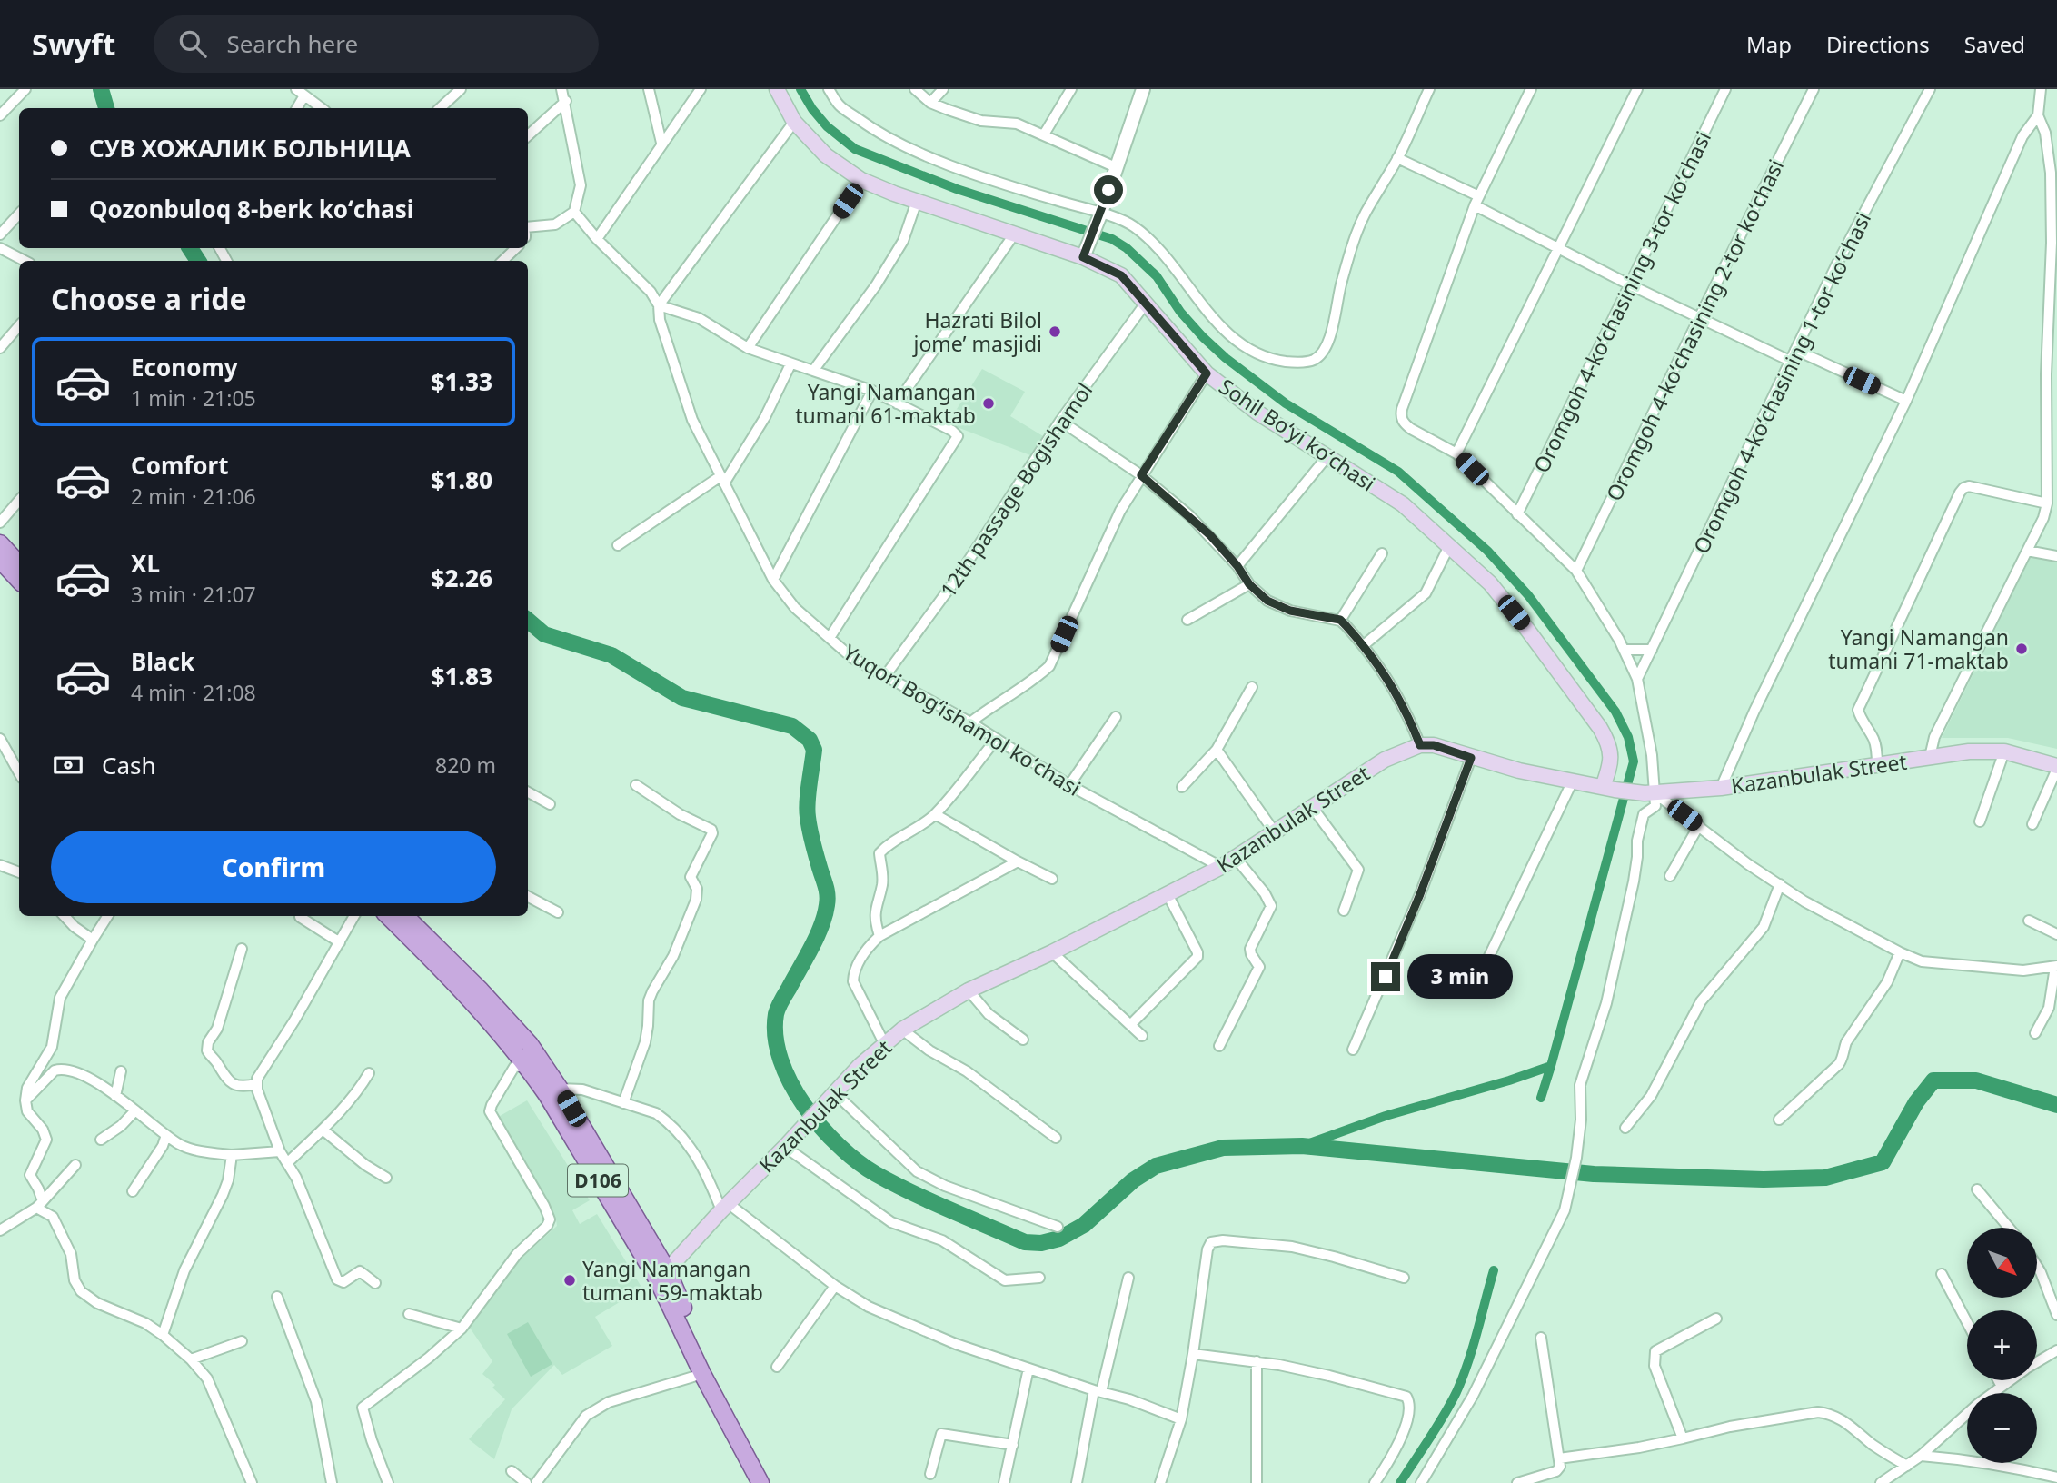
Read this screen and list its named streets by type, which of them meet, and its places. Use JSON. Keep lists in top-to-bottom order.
{
  "streets": {
    "main road": ["Sohil Boʻyi koʻchasi", "Kazanbulak Street", "D106"],
    "street": [
      "Oromgoh 4-koʻchasining 3-tor koʻchasi",
      "Oromgoh 4-koʻchasining 2-tor koʻchasi",
      "Oromgoh 4-koʻchasining 1-tor koʻchasi",
      "12th passage Bogishamol",
      "Yuqori Bogʻishamol koʻchasi"
    ]
  },
  "crossings": [
    ["Sohil Boʻyi koʻchasi", "12th passage Bogishamol"],
    ["Sohil Boʻyi koʻchasi", "Kazanbulak Street"],
    ["12th passage Bogishamol", "Yuqori Bogʻishamol koʻchasi"],
    ["Yuqori Bogʻishamol koʻchasi", "Kazanbulak Street"],
    ["Kazanbulak Street", "D106"]
  ],
  "places": [
    "Hazrati Bilol jome’ masjidi",
    "Yangi Namangan tumani 61-maktab",
    "Yangi Namangan tumani 71-maktab",
    "Yangi Namangan tumani 59-maktab"
  ],
  "north": "bottom right",
  "page": {
    "header": "Swyft",
    "search": "Search here",
    "nav": ["Map", "Directions", "Saved"],
    "banner": ["СУВ ХОЖАЛИК БОЛЬНИЦА", "Qozonbuloq 8-berk koʻchasi"],
    "heading": "Choose a ride",
    "list": [
      {
        "name": "Economy",
        "note": "1 min · 21:05",
        "value": "$1.33"
      },
      {
        "name": "Comfort",
        "note": "2 min · 21:06",
        "value": "$1.80"
      },
      {
        "name": "XL",
        "note": "3 min · 21:07",
        "value": "$2.26"
      },
      {
        "name": "Black",
        "note": "4 min · 21:08",
        "value": "$1.83"
      }
    ],
    "pay": ["Cash", "820 m"],
    "buttons": "Confirm",
    "bubble": "3 min",
    "map_buttons": ["+", "−"]
  }
}
